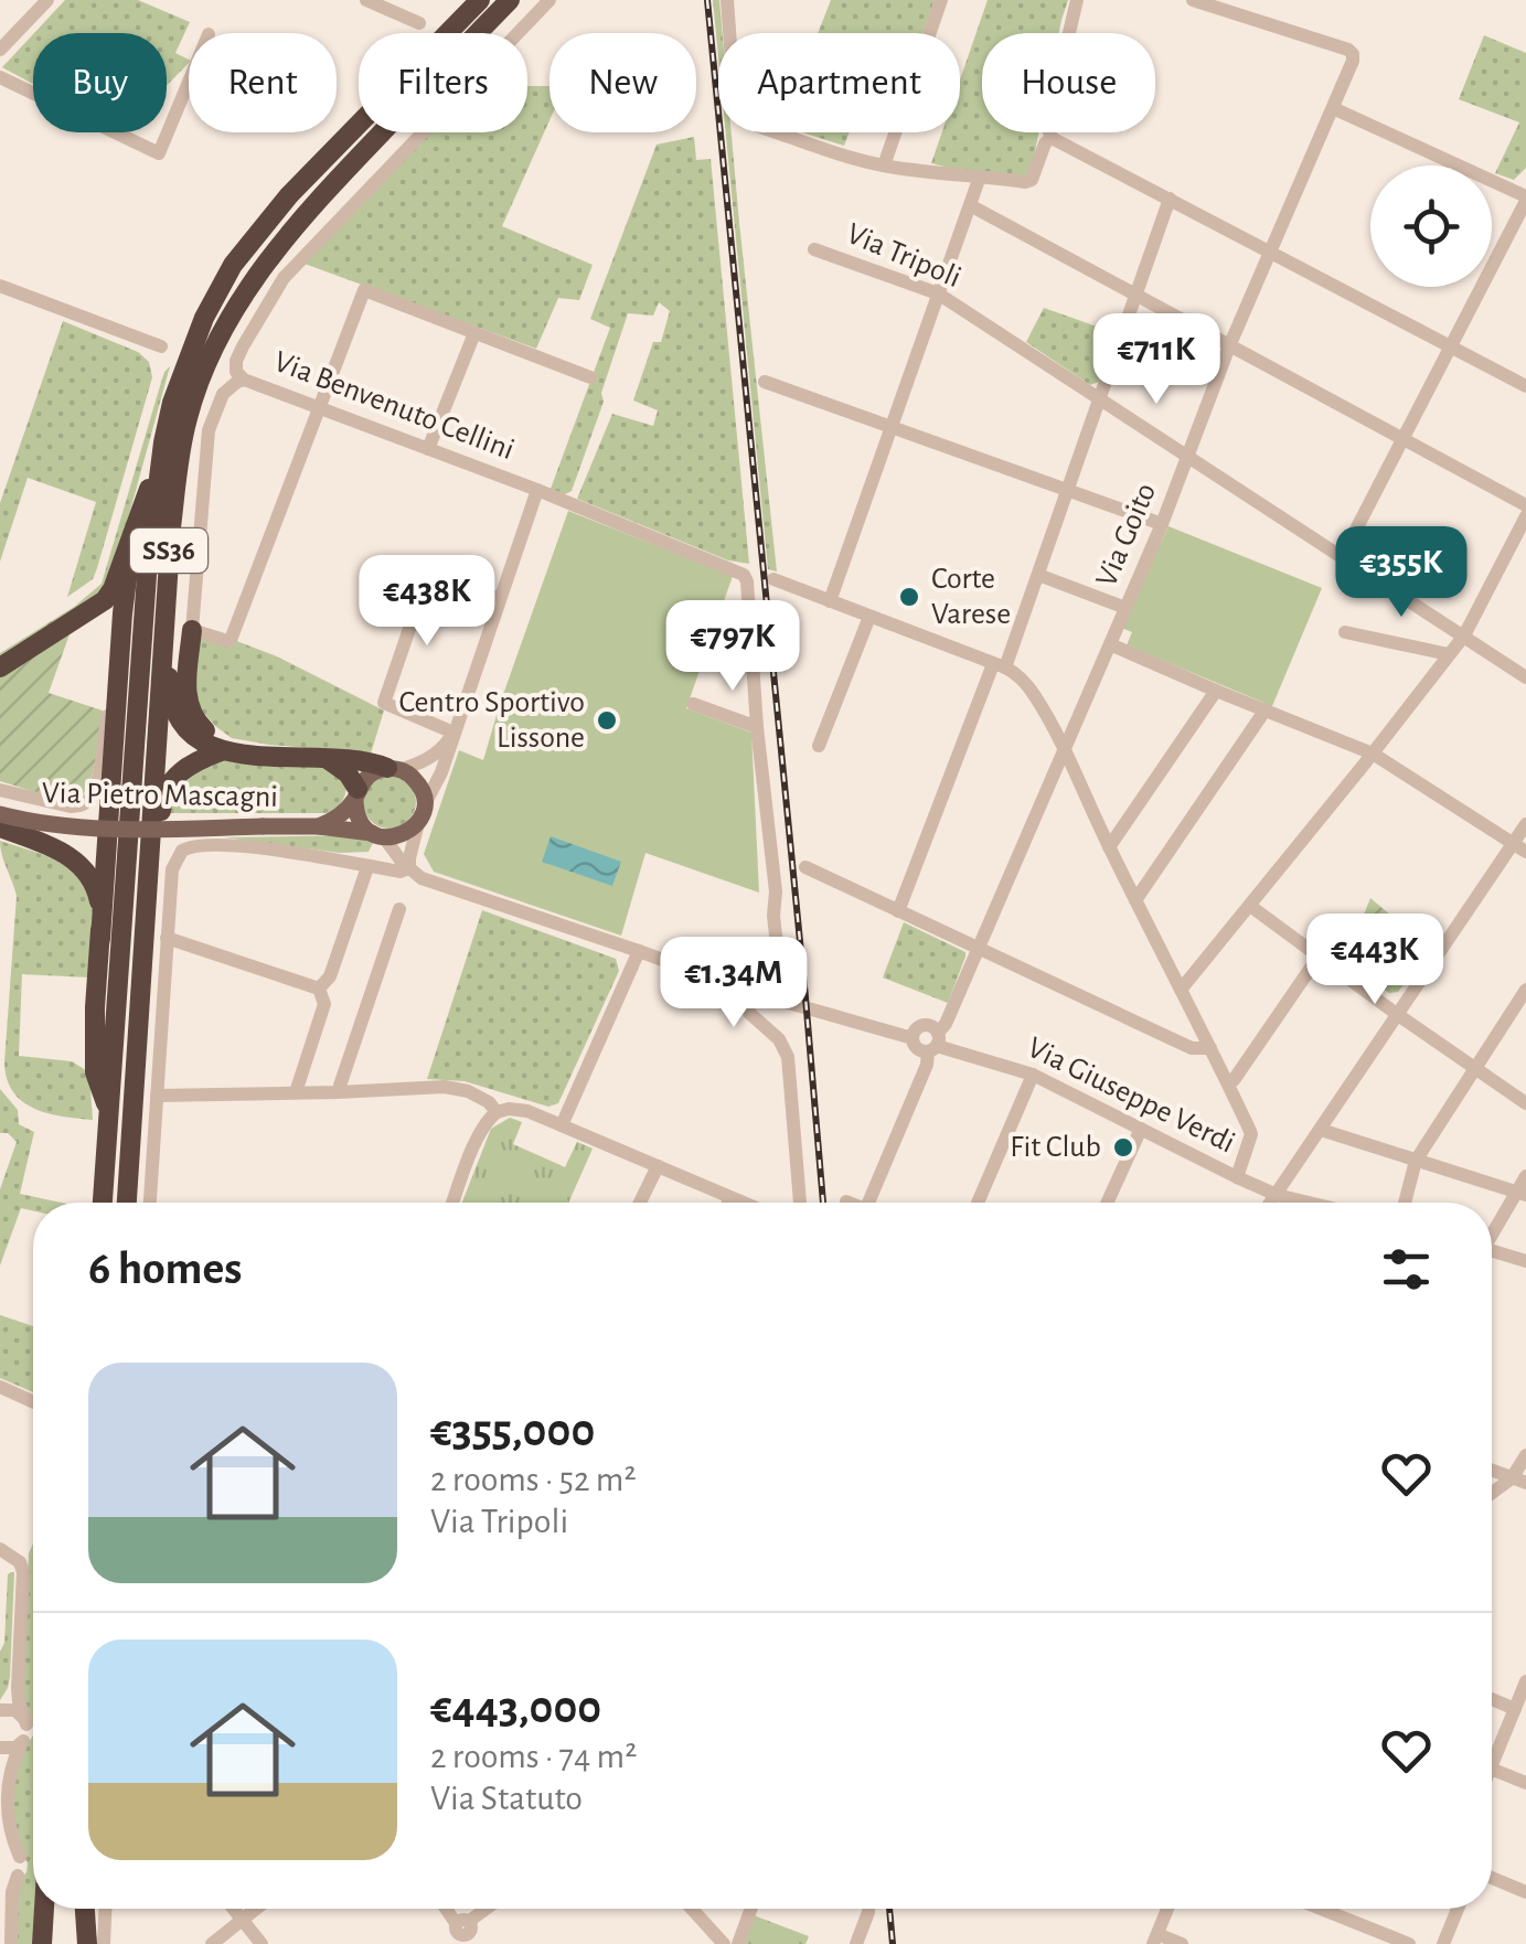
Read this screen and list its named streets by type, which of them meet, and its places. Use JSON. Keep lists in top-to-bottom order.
{
  "streets": {
    "highway": ["SS36"],
    "main road": ["Via Pietro Mascagni"],
    "street": [
      "Via Tripoli",
      "Via Benvenuto Cellini",
      "Via Goito",
      "Via Giuseppe Verdi"
    ]
  },
  "crossings": [
    ["Via Tripoli", "Via Goito"],
    ["Via Goito", "Via Giuseppe Verdi"],
    ["Via Pietro Mascagni", "Via Giuseppe Verdi"]
  ],
  "places": ["Corte Varese", "Centro Sportivo Lissone", "Fit Club"],
  "page": {
    "chip": [
      "Buy",
      "Rent",
      "Filters",
      "New",
      "Apartment",
      "House"
    ],
    "price": [
      "€711K",
      "€355K",
      "€438K",
      "€797K",
      "€443K",
      "€1.34M"
    ],
    "heading": "6 homes",
    "list": [
      {
        "name": "€355,000",
        "note": "2 rooms · 52 m² · Via Tripoli"
      },
      {
        "name": "€443,000",
        "note": "2 rooms · 74 m² · Via Statuto"
      }
    ]
  }
}
